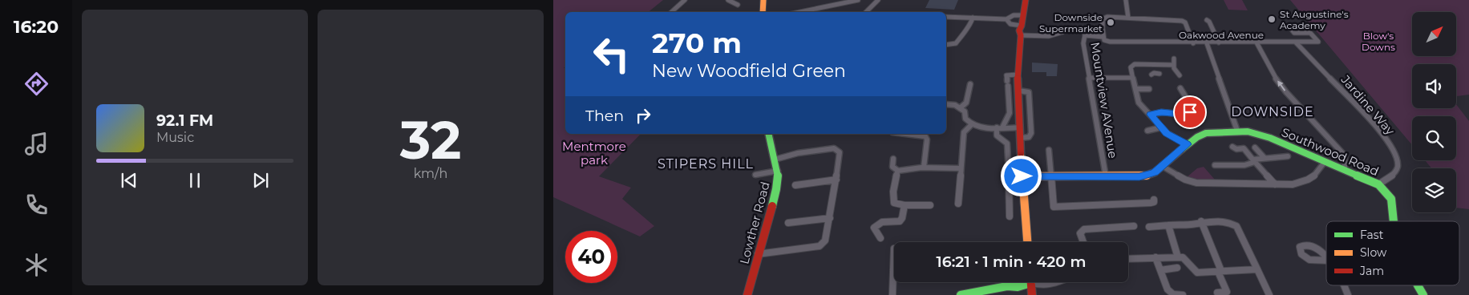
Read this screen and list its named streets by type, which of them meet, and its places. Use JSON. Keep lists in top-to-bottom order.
{
  "streets": {
    "street": [
      "Oakwood Avenue",
      "Mountview AVenue",
      "Jardine Way",
      "Southwood Road",
      "Lowther Road"
    ]
  },
  "crossings": [
    ["Oakwood Avenue", "Mountview AVenue"],
    ["Oakwood Avenue", "Jardine Way"],
    ["Mountview AVenue", "Southwood Road"],
    ["Jardine Way", "Southwood Road"]
  ],
  "districts": ["DOWNSIDE", "STIPERS HILL"],
  "parks": ["Blow's Downs", "Mentmore park"],
  "places": ["St Augustine's Academy", "Downside Supermarket"],
  "legend": ["Fast", "Slow", "Jam"],
  "north": "top right",
  "page": {
    "tabs": "16:20",
    "tile": ["32", "km/h"],
    "turn": ["270 m", "New Woodfield Green"],
    "then": "Then",
    "song": ["92.1 FM", "Music"],
    "limit": "40",
    "trip": "16:21 · 1 min · 420 m"
  }
}
